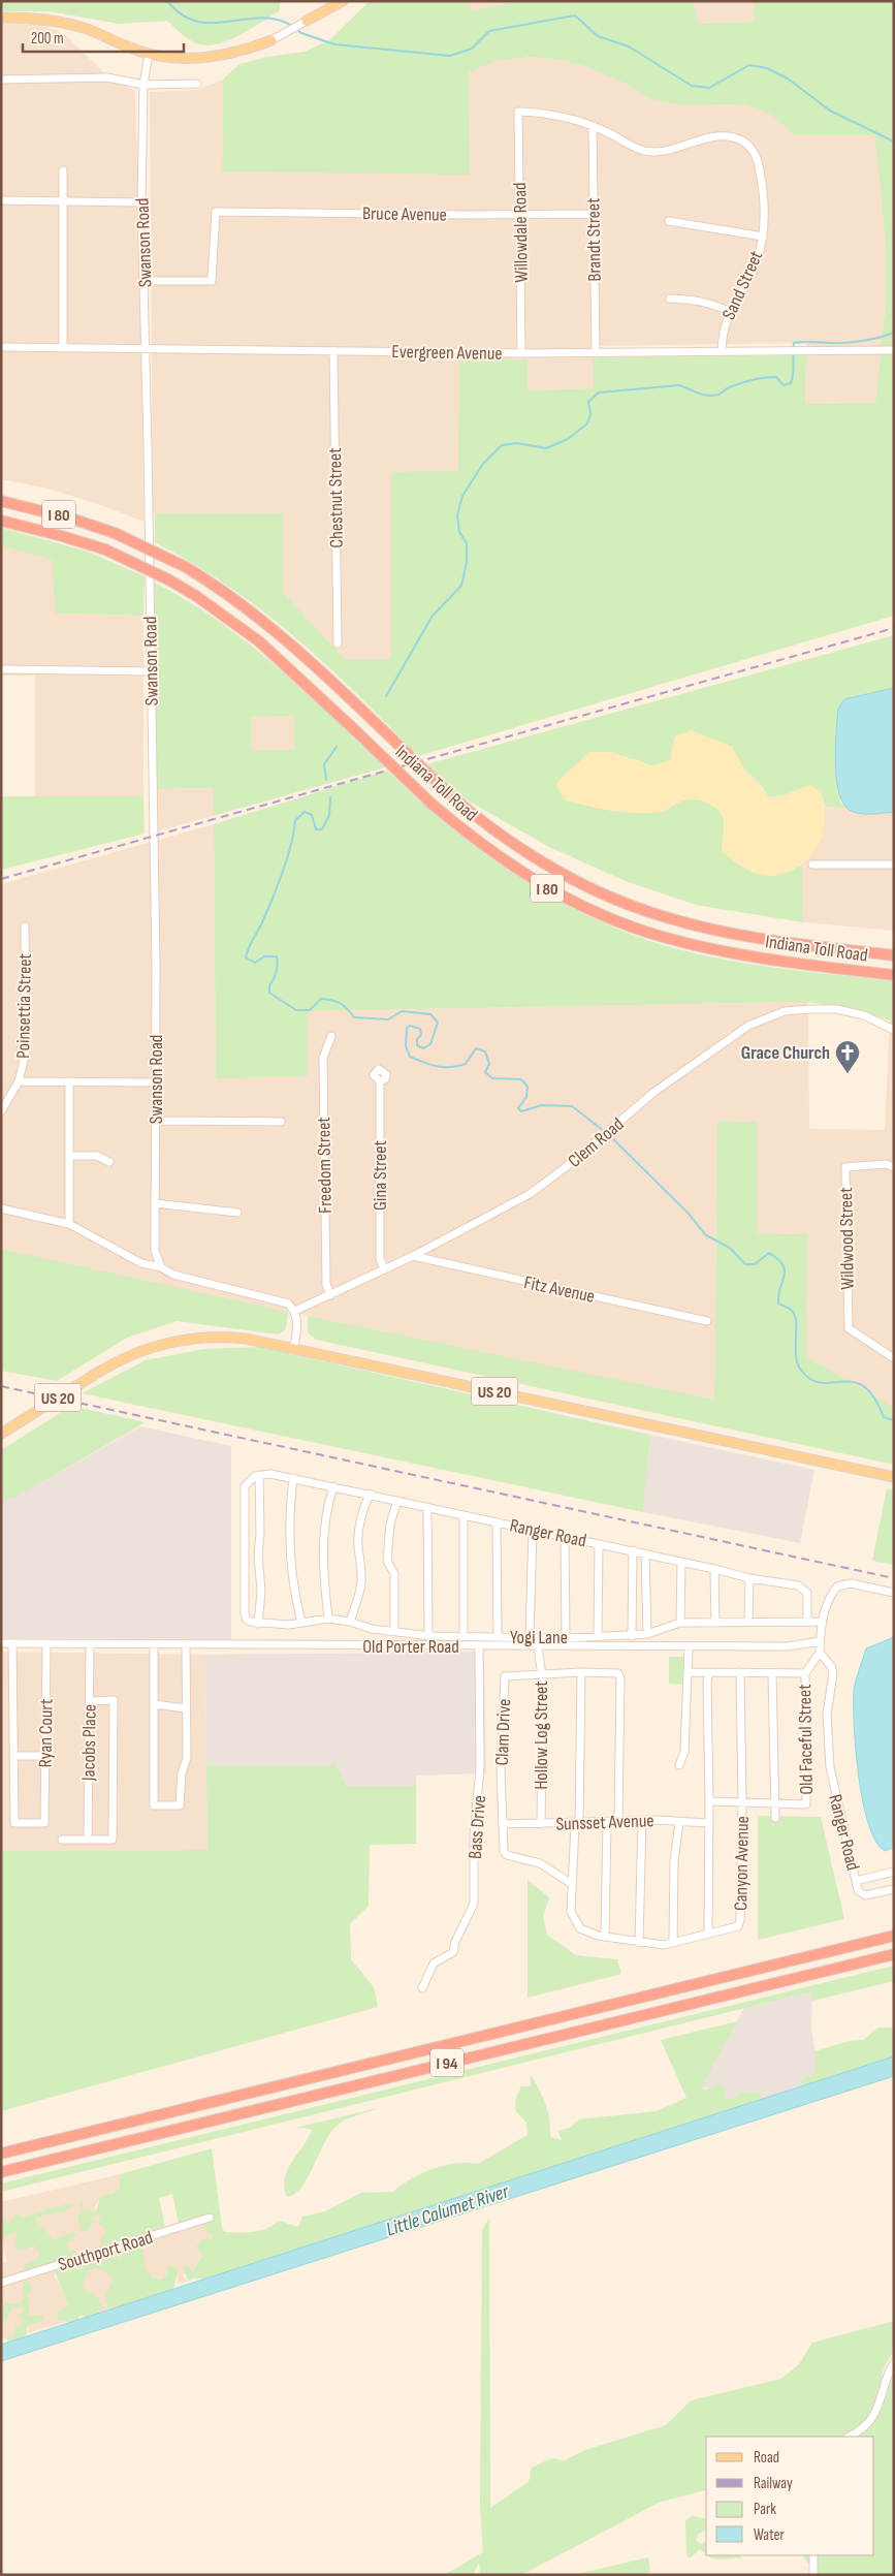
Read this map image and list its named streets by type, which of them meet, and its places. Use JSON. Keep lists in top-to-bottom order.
{
  "streets": {
    "highway": ["I 80", "Indiana Toll Road", "I 94"],
    "main road": ["US 20"],
    "street": [
      "Bruce Avenue",
      "Willowdale Road",
      "Brandt Street",
      "Swanson Road",
      "Sand Street",
      "Evergreen Avenue",
      "Chestnut Street",
      "Poinsettia Street",
      "Clem Road",
      "Freedom Street",
      "Gina Street",
      "Wildwood Street",
      "Fitz Avenue",
      "Ranger Road",
      "Yogi Lane",
      "Old Porter Road",
      "Clam Drive",
      "Ryan Court",
      "Hollow Log Street",
      "Old Faceful Street",
      "Jacobs Place",
      "Sunsset Avenue",
      "Bass Drive",
      "Canyon Avenue",
      "Southport Road"
    ]
  },
  "crossings": [
    ["Bruce Avenue", "Willowdale Road"],
    ["Bruce Avenue", "Brandt Street"],
    ["Bruce Avenue", "Swanson Road"],
    ["Willowdale Road", "Brandt Street"],
    ["Willowdale Road", "Sand Street"],
    ["Willowdale Road", "Evergreen Avenue"],
    ["Brandt Street", "Sand Street"],
    ["Brandt Street", "Evergreen Avenue"],
    ["Swanson Road", "Evergreen Avenue"],
    ["Sand Street", "Evergreen Avenue"],
    ["Evergreen Avenue", "Chestnut Street"],
    ["Clem Road", "Freedom Street"],
    ["Clem Road", "Gina Street"],
    ["Clem Road", "Fitz Avenue"],
    ["Ranger Road", "Yogi Lane"],
    ["Old Porter Road", "Ryan Court"],
    ["Old Porter Road", "Hollow Log Street"],
    ["Old Porter Road", "Jacobs Place"],
    ["Old Porter Road", "Bass Drive"],
    ["Clam Drive", "Hollow Log Street"],
    ["Clam Drive", "Sunsset Avenue"],
    ["Hollow Log Street", "Sunsset Avenue"],
    ["Old Faceful Street", "Canyon Avenue"],
    ["Sunsset Avenue", "Canyon Avenue"]
  ],
  "water": ["Little Calumet River"],
  "places": {
    "church": ["Grace Church"]
  },
  "legend": [
    "Road",
    "Railway",
    "Park",
    "Water"
  ],
  "scale_bar": "200 m"
}
